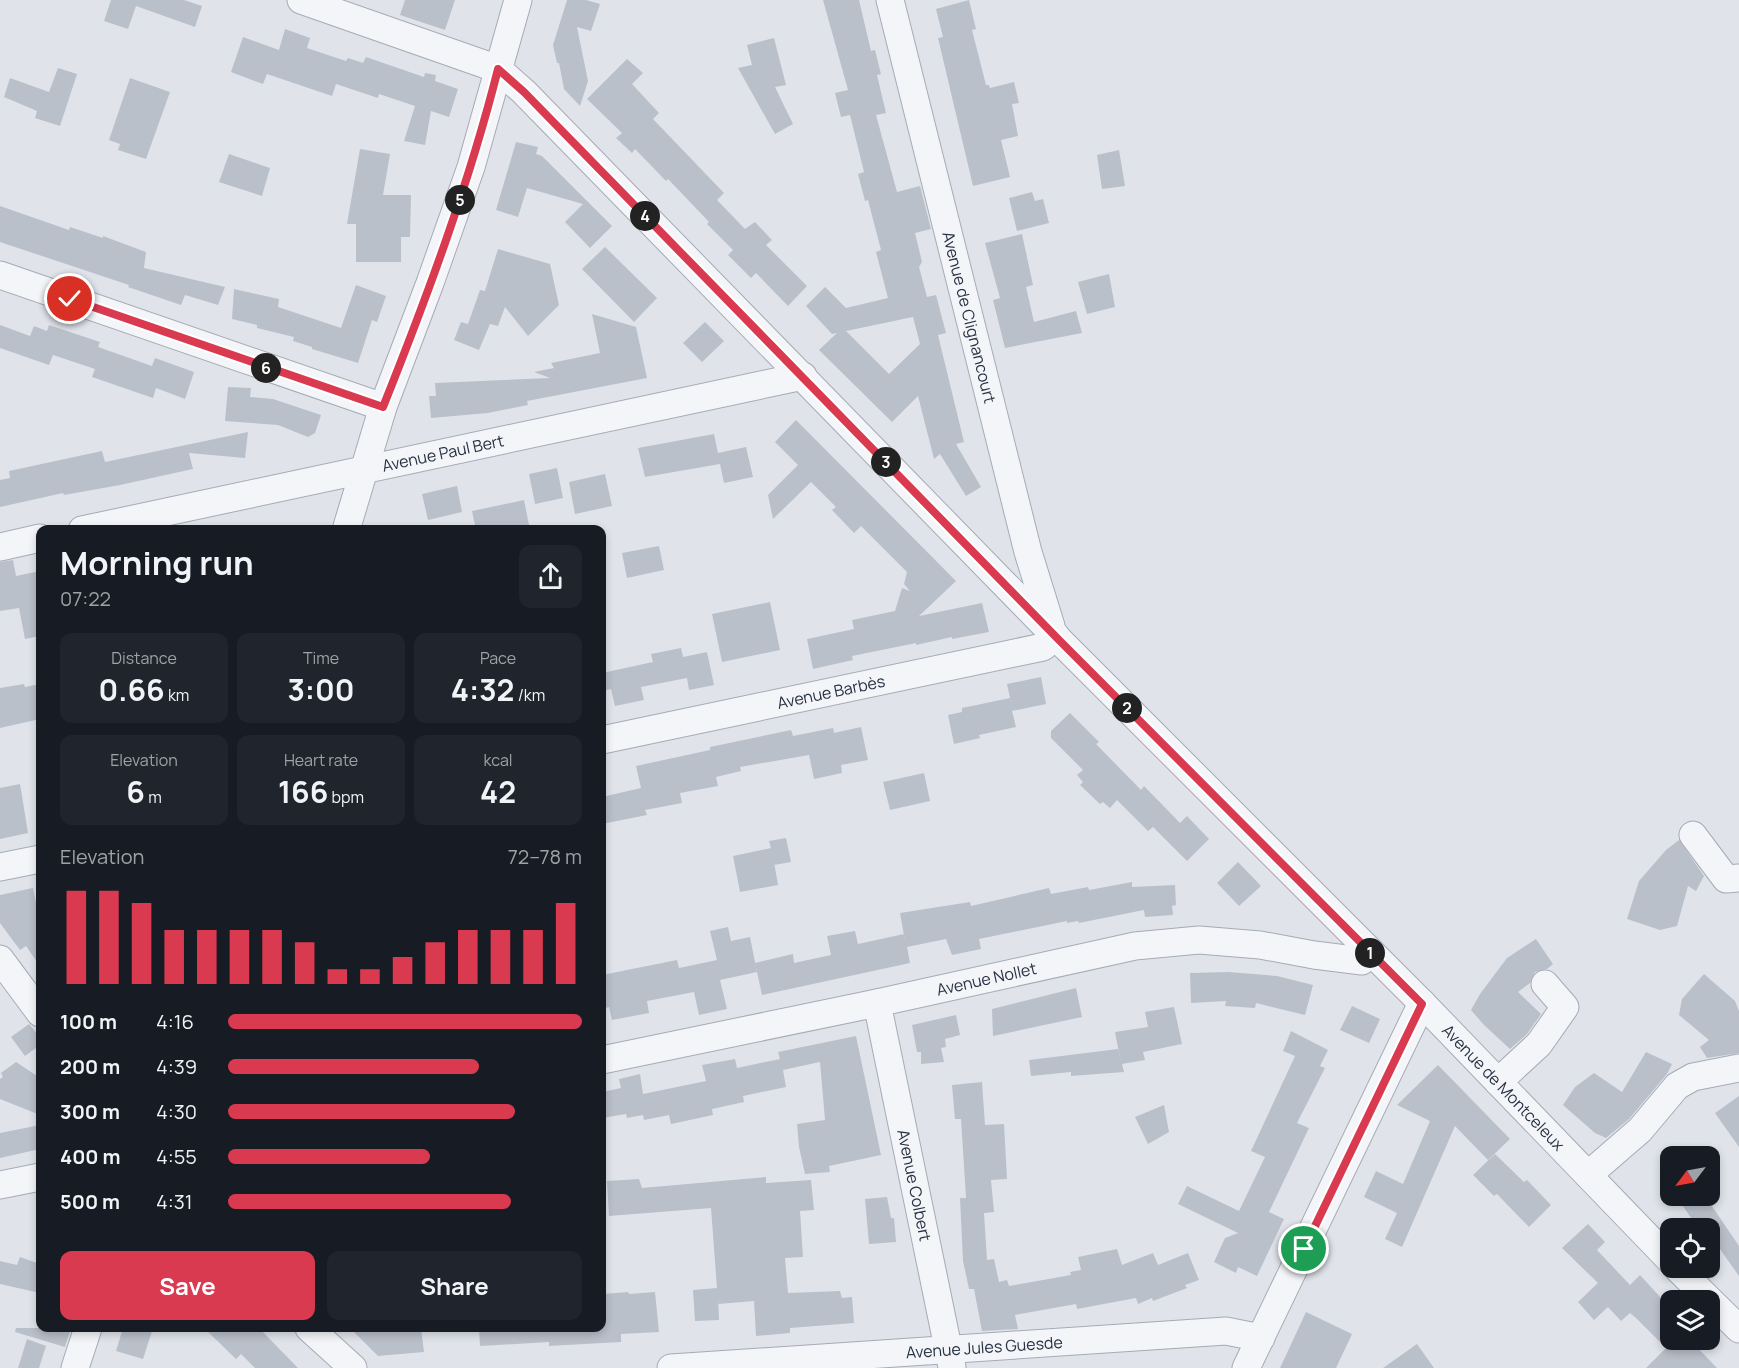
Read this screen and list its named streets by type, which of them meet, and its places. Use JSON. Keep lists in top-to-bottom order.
{
  "streets": {
    "street": [
      "Avenue de Clignancourt",
      "Avenue Paul Bert",
      "Avenue Barbès",
      "Avenue Nollet",
      "Avenue de Montceleux",
      "Avenue Colbert",
      "Avenue Jules Guesde"
    ]
  },
  "crossings": [
    ["Avenue de Clignancourt", "Avenue Barbès"],
    ["Avenue de Clignancourt", "Avenue de Montceleux"],
    ["Avenue Paul Bert", "Avenue de Montceleux"],
    ["Avenue Barbès", "Avenue de Montceleux"],
    ["Avenue Nollet", "Avenue de Montceleux"],
    ["Avenue Nollet", "Avenue Colbert"],
    ["Avenue Colbert", "Avenue Jules Guesde"]
  ],
  "north": "bottom left",
  "page": {
    "pins": [
      "5",
      "4",
      "6",
      "3",
      "2",
      "1"
    ],
    "heading": ["Morning run", "07:22"],
    "stats": [
      ["Distance", "0.66 km"],
      ["Time", "3:00"],
      ["Pace", "4:32 /km"],
      ["Elevation", "6 m"],
      ["Heart rate", "166 bpm"],
      ["kcal", "42"]
    ],
    "chart": ["Elevation", "72–78 m"],
    "list": [
      {
        "name": "100 m",
        "note": "4:16"
      },
      {
        "name": "200 m",
        "note": "4:39"
      },
      {
        "name": "300 m",
        "note": "4:30"
      },
      {
        "name": "400 m",
        "note": "4:55"
      },
      {
        "name": "500 m",
        "note": "4:31"
      }
    ],
    "buttons": ["Save", "Share"]
  }
}
